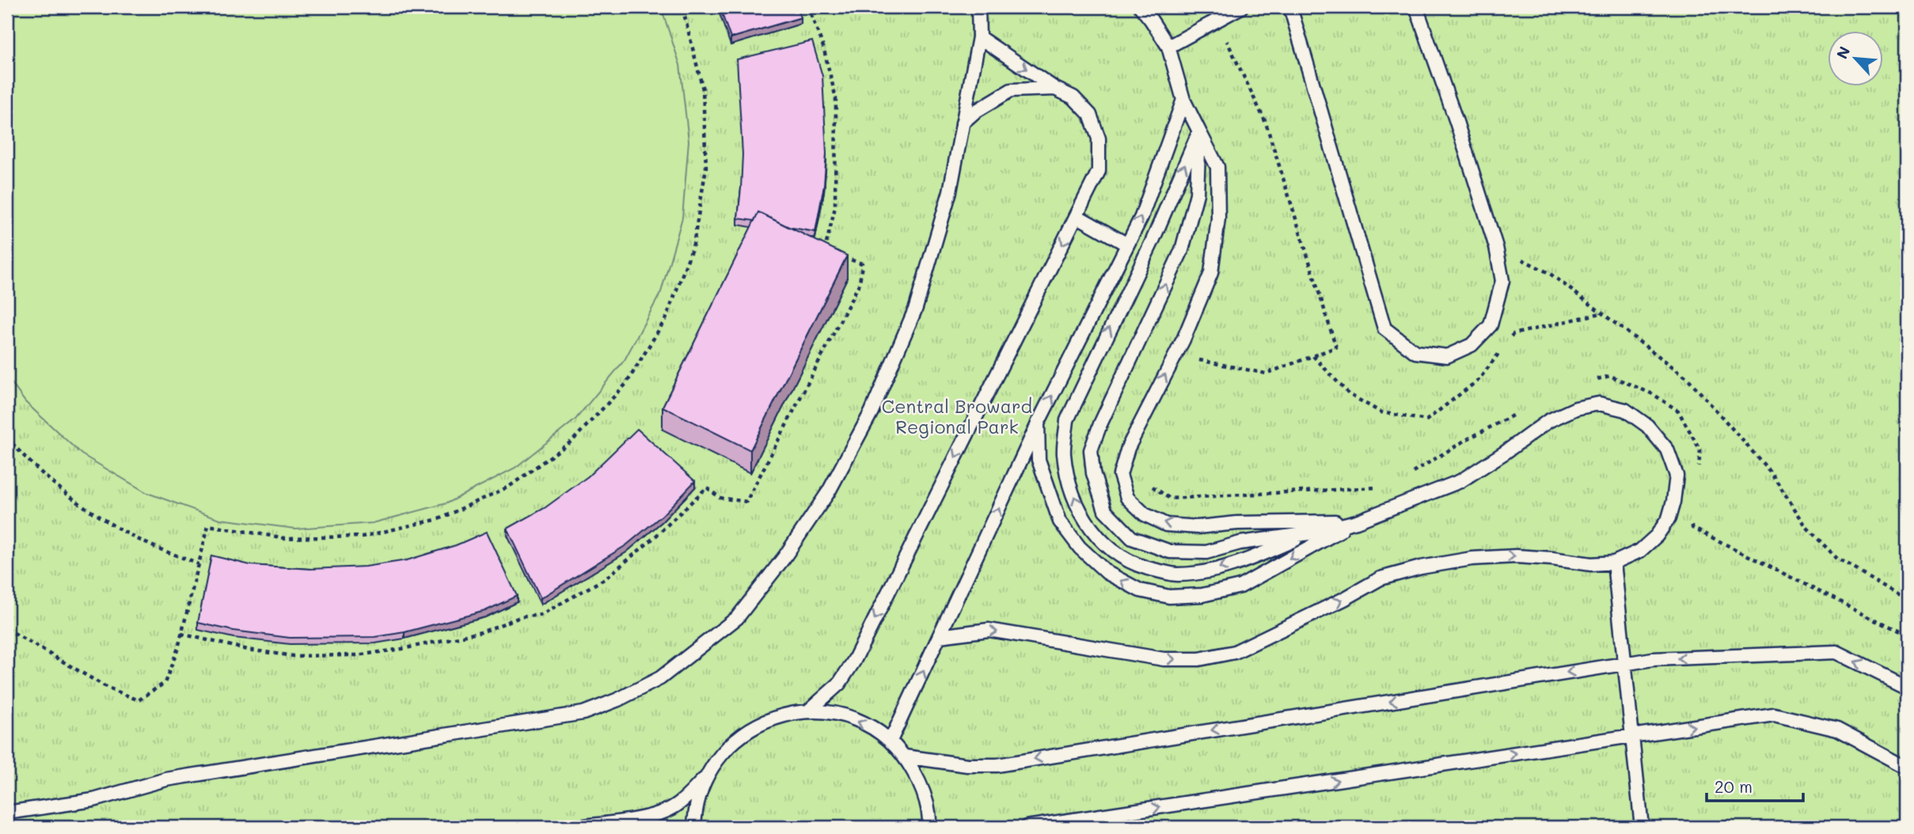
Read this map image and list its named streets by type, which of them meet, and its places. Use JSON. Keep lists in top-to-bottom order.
{
  "parks": ["Central Broward Regional Park"],
  "scale_bar": "20 m",
  "north": "top left"
}
